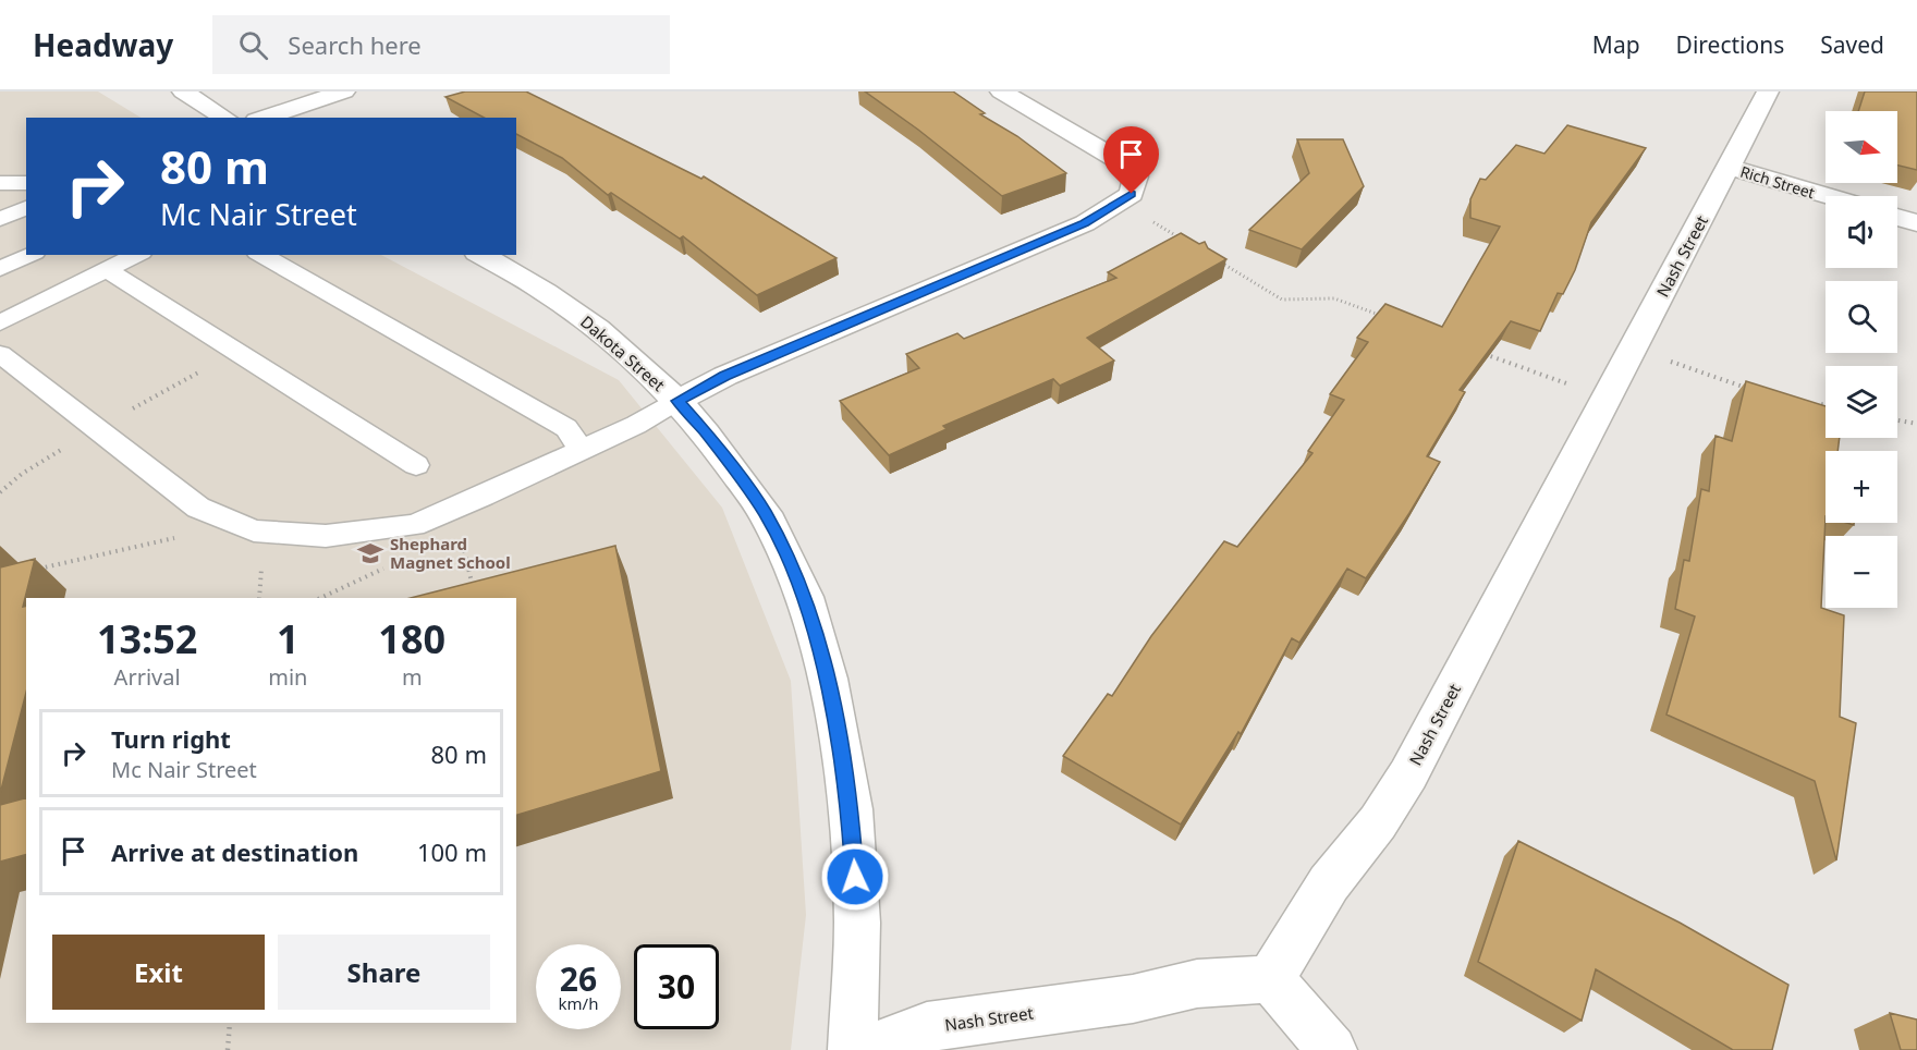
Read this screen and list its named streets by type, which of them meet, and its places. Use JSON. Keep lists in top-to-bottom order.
{
  "streets": {
    "street": ["Rich Street", "Nash Street", "Dakota Street"]
  },
  "crossings": [
    ["Rich Street", "Nash Street"]
  ],
  "places": {
    "school or university": ["Shephard Magnet School"]
  },
  "north": "right",
  "page": {
    "header": "Headway",
    "search": "Search here",
    "nav": ["Map", "Directions", "Saved"],
    "map_buttons": ["+", "−"],
    "turn": ["80 m", "Mc Nair Street"],
    "eta": [
      "13:52",
      "Arrival",
      "1",
      "min",
      "180",
      "m"
    ],
    "list": [
      {
        "name": "Turn right",
        "note": "Mc Nair Street",
        "value": "80 m"
      },
      {
        "name": "Arrive at destination",
        "value": "100 m"
      }
    ],
    "buttons": ["Exit", "Share"],
    "speed": "26 km/h",
    "limit": "30"
  }
}
